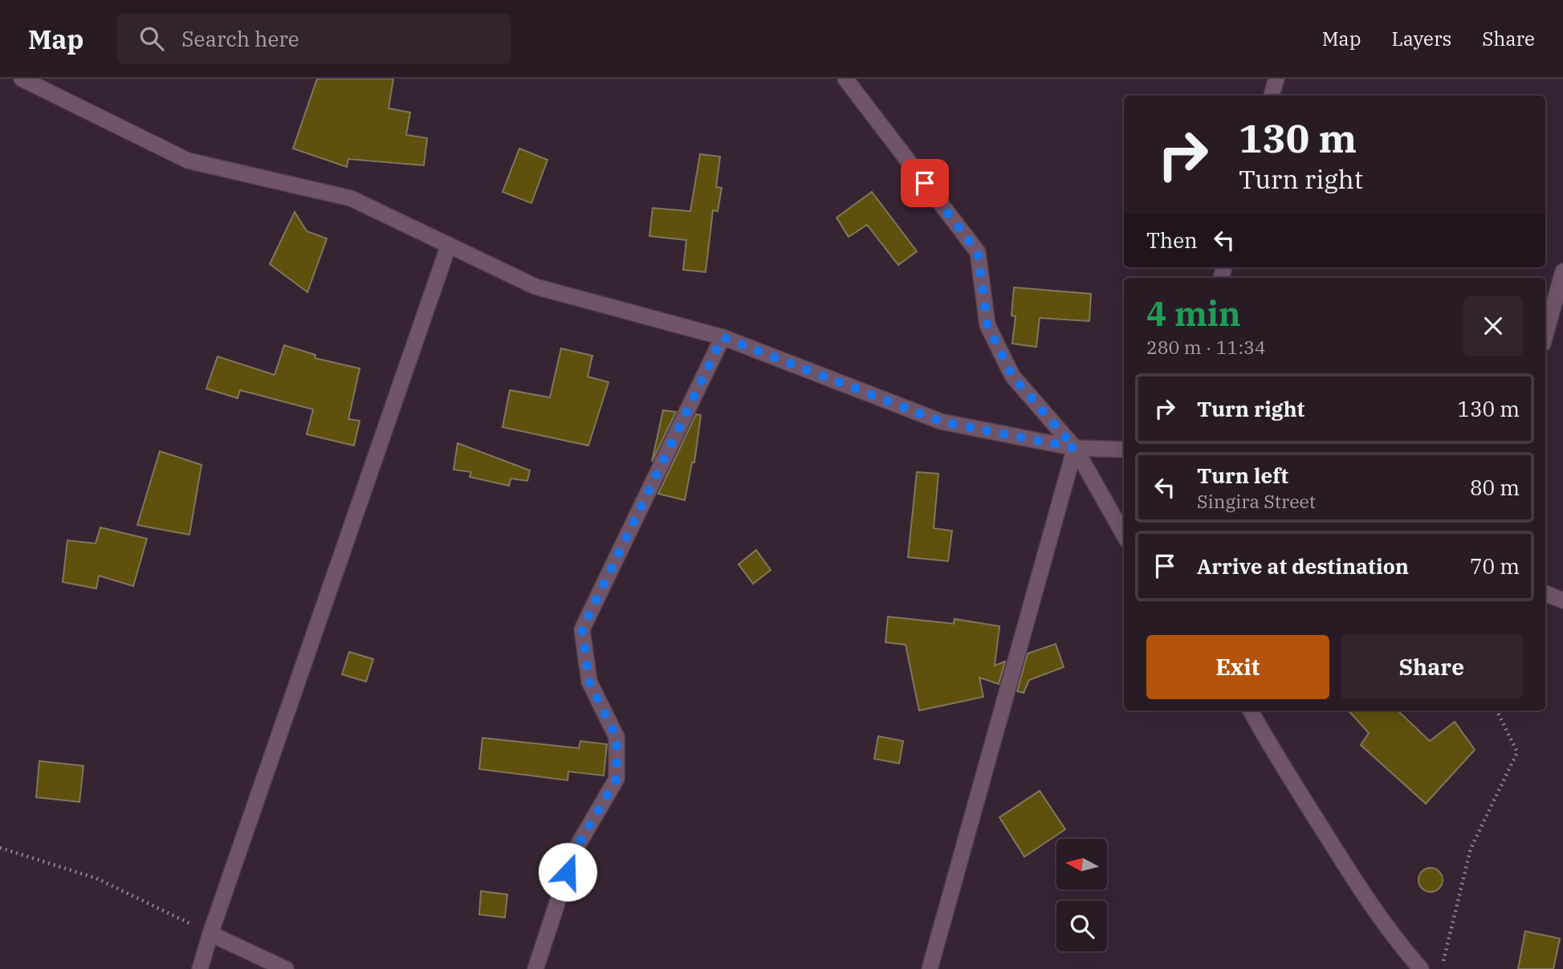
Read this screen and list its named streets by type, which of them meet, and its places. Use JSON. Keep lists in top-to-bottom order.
{
  "north": "left",
  "page": {
    "header": "Map",
    "search": "Search here",
    "nav": ["Map", "Layers", "Share"],
    "turn": ["130 m", "Turn right"],
    "then": "Then",
    "heading": ["4 min", "280 m · 11:34"],
    "list": [
      {
        "name": "Turn right",
        "value": "130 m"
      },
      {
        "name": "Turn left",
        "note": "Singira Street",
        "value": "80 m"
      },
      {
        "name": "Arrive at destination",
        "value": "70 m"
      }
    ],
    "buttons": ["Exit", "Share"]
  }
}
